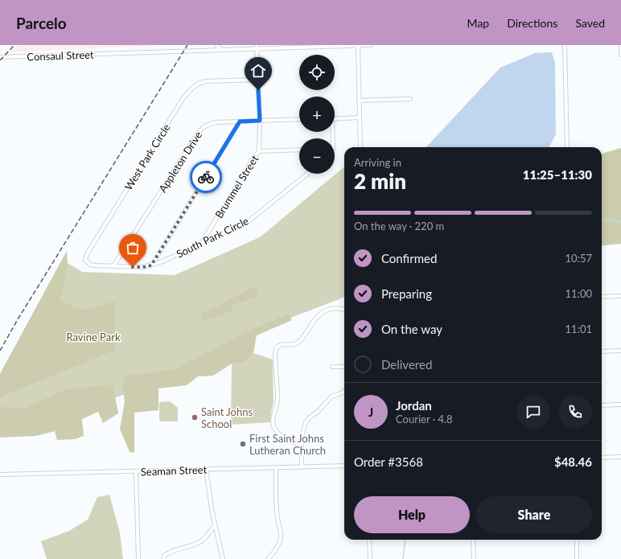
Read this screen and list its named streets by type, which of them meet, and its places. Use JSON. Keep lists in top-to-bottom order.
{
  "streets": {
    "street": [
      "Consaul Street",
      "West Park Circle",
      "Appleton Drive",
      "Brummel Street",
      "South Park Circle",
      "Seaman Street"
    ]
  },
  "crossings": [
    ["Consaul Street", "Brummel Street"],
    ["West Park Circle", "Appleton Drive"],
    ["West Park Circle", "Brummel Street"],
    ["West Park Circle", "South Park Circle"],
    ["Appleton Drive", "Brummel Street"],
    ["Appleton Drive", "South Park Circle"],
    ["Brummel Street", "South Park Circle"]
  ],
  "parks": ["Ravine Park"],
  "places": ["Saint Johns School", "First Saint Johns Lutheran Church"],
  "page": {
    "header": "Parcelo",
    "nav": ["Map", "Directions", "Saved"],
    "map_buttons": ["+", "−"],
    "heading": ["2 min", "Arriving in", "11:25–11:30"],
    "panel": [
      "Jordan",
      "Courier · 4.8",
      "Order #3568",
      "$48.46"
    ],
    "bar": "On the way · 220 m",
    "list": [
      ["Confirmed", "10:57"],
      ["Preparing", "11:00"],
      ["On the way", "11:01"],
      "Delivered"
    ],
    "round": "J",
    "buttons": ["Help", "Share"]
  }
}
